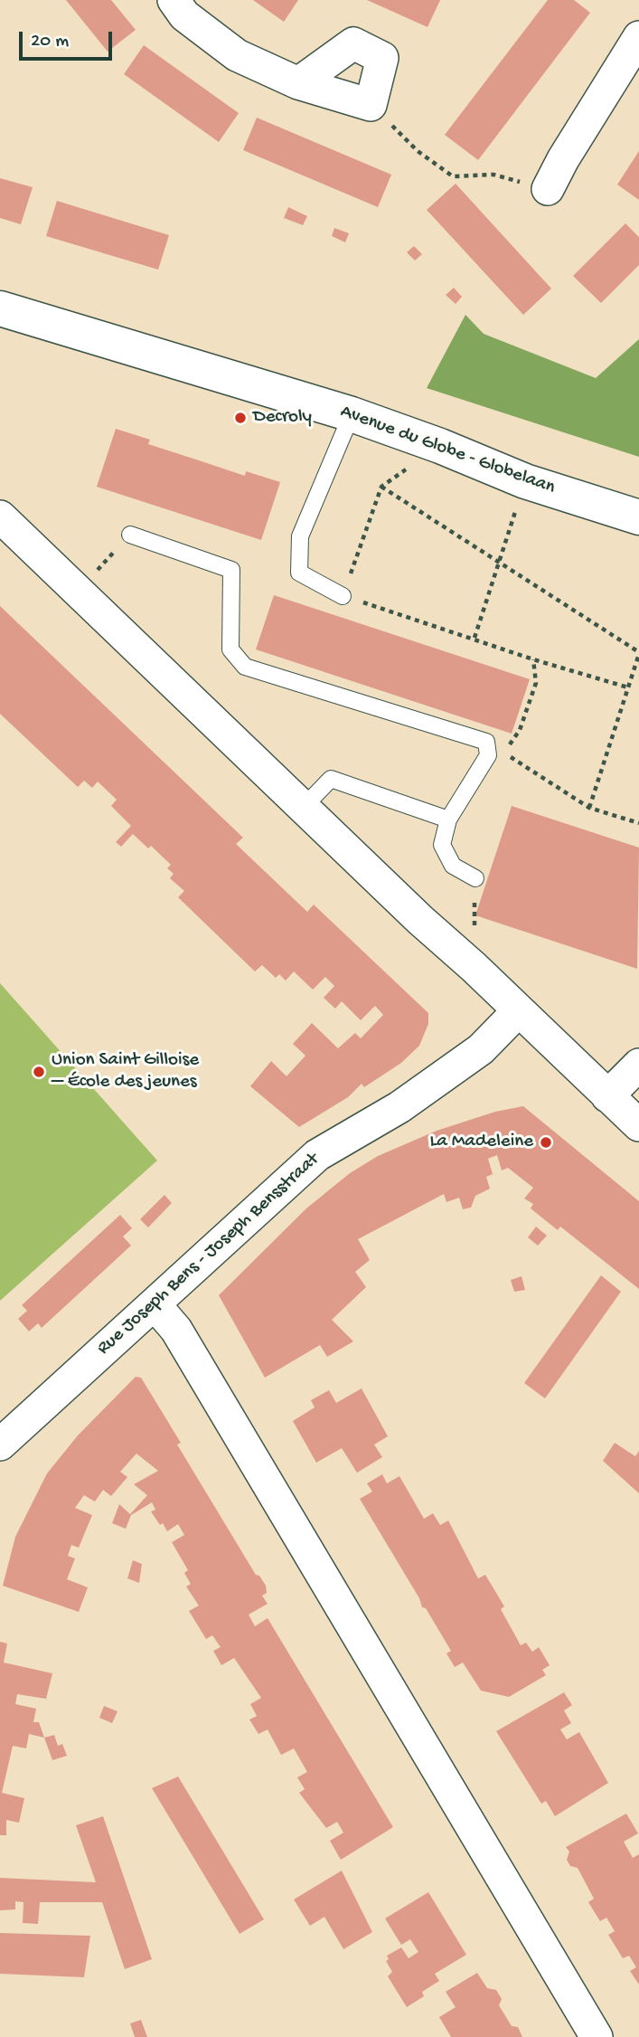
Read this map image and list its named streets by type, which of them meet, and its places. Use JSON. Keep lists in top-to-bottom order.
{
  "streets": {
    "street": ["Avenue du Globe - Globelaan", "Rue Joseph Bens - Joseph Bensstraat"]
  },
  "places": ["Decroly", "Union Saint Gilloise – École des jeunes", "La Madeleine"],
  "scale_bar": "20 m"
}
